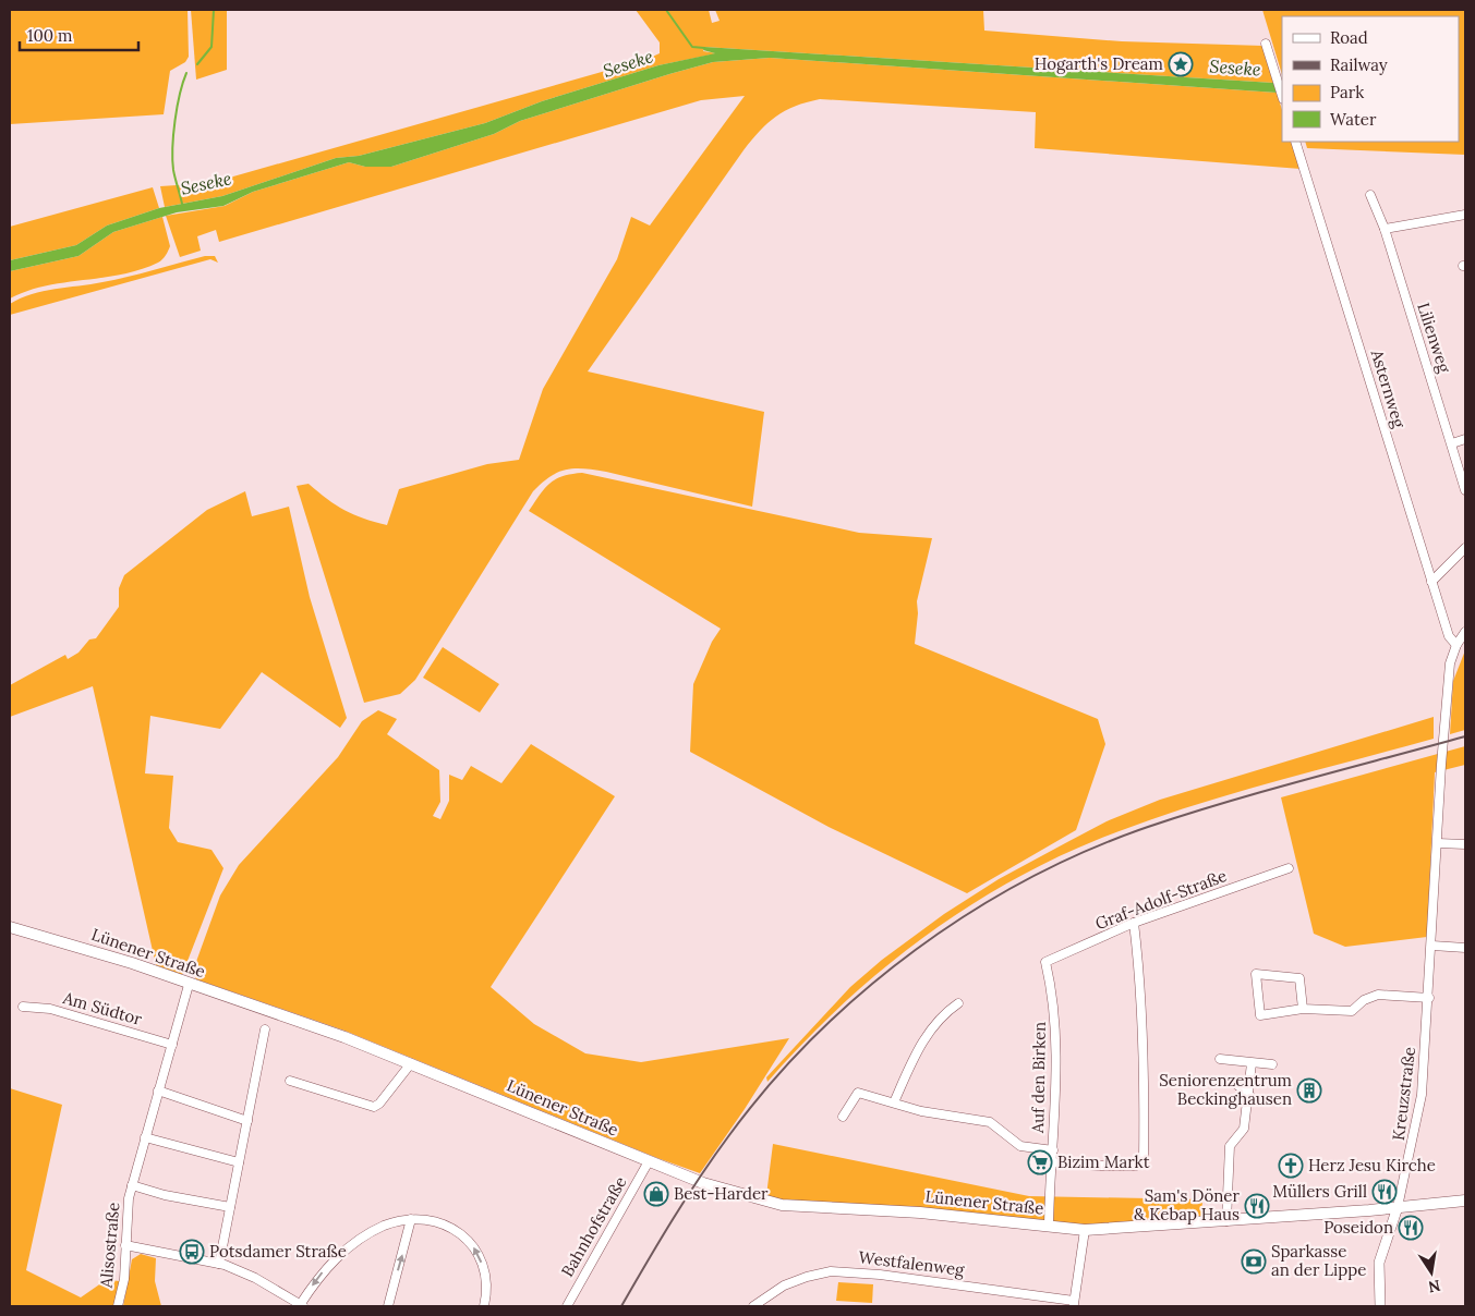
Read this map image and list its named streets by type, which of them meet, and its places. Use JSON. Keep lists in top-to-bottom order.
{
  "streets": {
    "main road": ["Lünener Straße"],
    "street": [
      "Lilienweg",
      "Asternweg",
      "Graf-Adolf-Straße",
      "Am Südtor",
      "Auf den Birken",
      "Kreuzstraße",
      "Bahnhofstraße",
      "Alisostraße",
      "Westfalenweg"
    ]
  },
  "crossings": [
    ["Asternweg", "Kreuzstraße"],
    ["Graf-Adolf-Straße", "Auf den Birken"],
    ["Lünener Straße", "Auf den Birken"],
    ["Lünener Straße", "Kreuzstraße"],
    ["Lünener Straße", "Bahnhofstraße"],
    ["Lünener Straße", "Alisostraße"],
    ["Am Südtor", "Alisostraße"]
  ],
  "water": ["Seseke"],
  "places": {
    "place": ["Hogarth's Dream"],
    "building": ["Seniorenzentrum Beckinghausen"],
    "supermarket": ["Bizim Markt"],
    "church": ["Herz Jesu Kirche"],
    "restaurant": ["Müllers Grill", "Sam's Döner & Kebap Haus", "Poseidon"],
    "shop": ["Best-Harder"],
    "bus stop": ["Potsdamer Straße"],
    "bank": ["Sparkasse an der Lippe"]
  },
  "legend": [
    "Road",
    "Railway",
    "Park",
    "Water"
  ],
  "scale_bar": "100 m",
  "north": "bottom"
}
